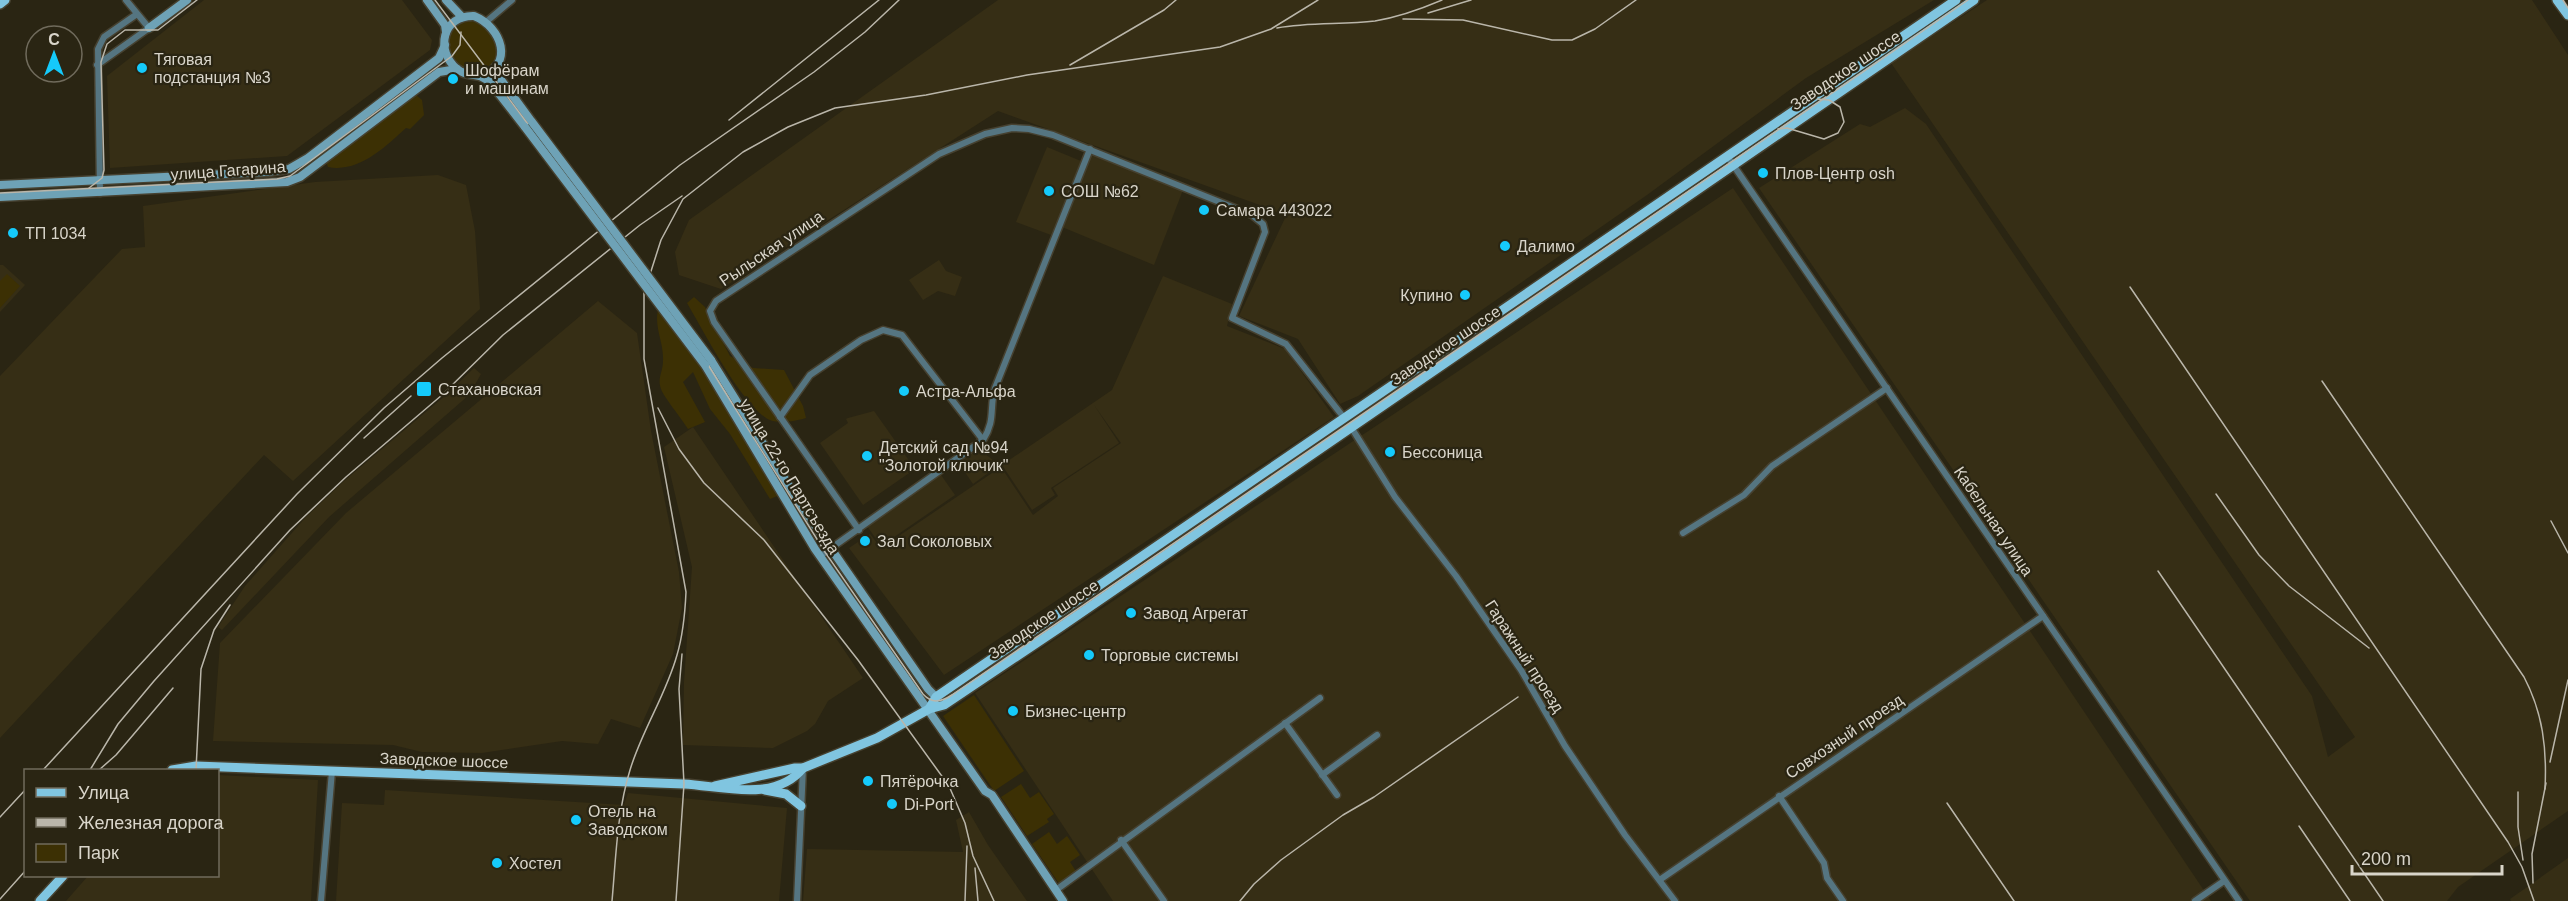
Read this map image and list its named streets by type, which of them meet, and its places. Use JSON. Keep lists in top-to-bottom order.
{
  "streets": {
    "main road": ["Заводское шоссе", "улица Гагарина", "улица 22-го Партсъезда"],
    "street": [
      "Рыльская улица",
      "Кабельная улица",
      "Гаражный проезд",
      "Совхозный проезд"
    ]
  },
  "crossings": [
    ["Заводское шоссе", "улица 22-го Партсъезда"],
    ["Заводское шоссе", "Кабельная улица"],
    ["Заводское шоссе", "Гаражный проезд"],
    ["улица Гагарина", "улица 22-го Партсъезда"],
    ["Рыльская улица", "Гаражный проезд"],
    ["Кабельная улица", "Совхозный проезд"],
    ["Гаражный проезд", "Совхозный проезд"]
  ],
  "places": {
    "other": [
      "Тяговая подстанция №3",
      "Шофёрам и машинам",
      "Плов-Центр osh",
      "СОШ №62",
      "Самара 443022",
      "ТП 1034",
      "Далимо",
      "Купино",
      "Астра-Альфа",
      "Бессоница",
      "Детский сад №94 \"Золотой ключик\"",
      "Зал Соколовых",
      "Завод Агрегат",
      "Торговые системы",
      "Бизнес-центр",
      "Пятёрочка",
      "Di-Port",
      "Отель на Заводском",
      "Хостел"
    ],
    "transit": ["Стахановская"]
  },
  "legend": ["Улица", "Железная дорога", "Парк"],
  "scale_bar": "200 m",
  "north": "top"
}
